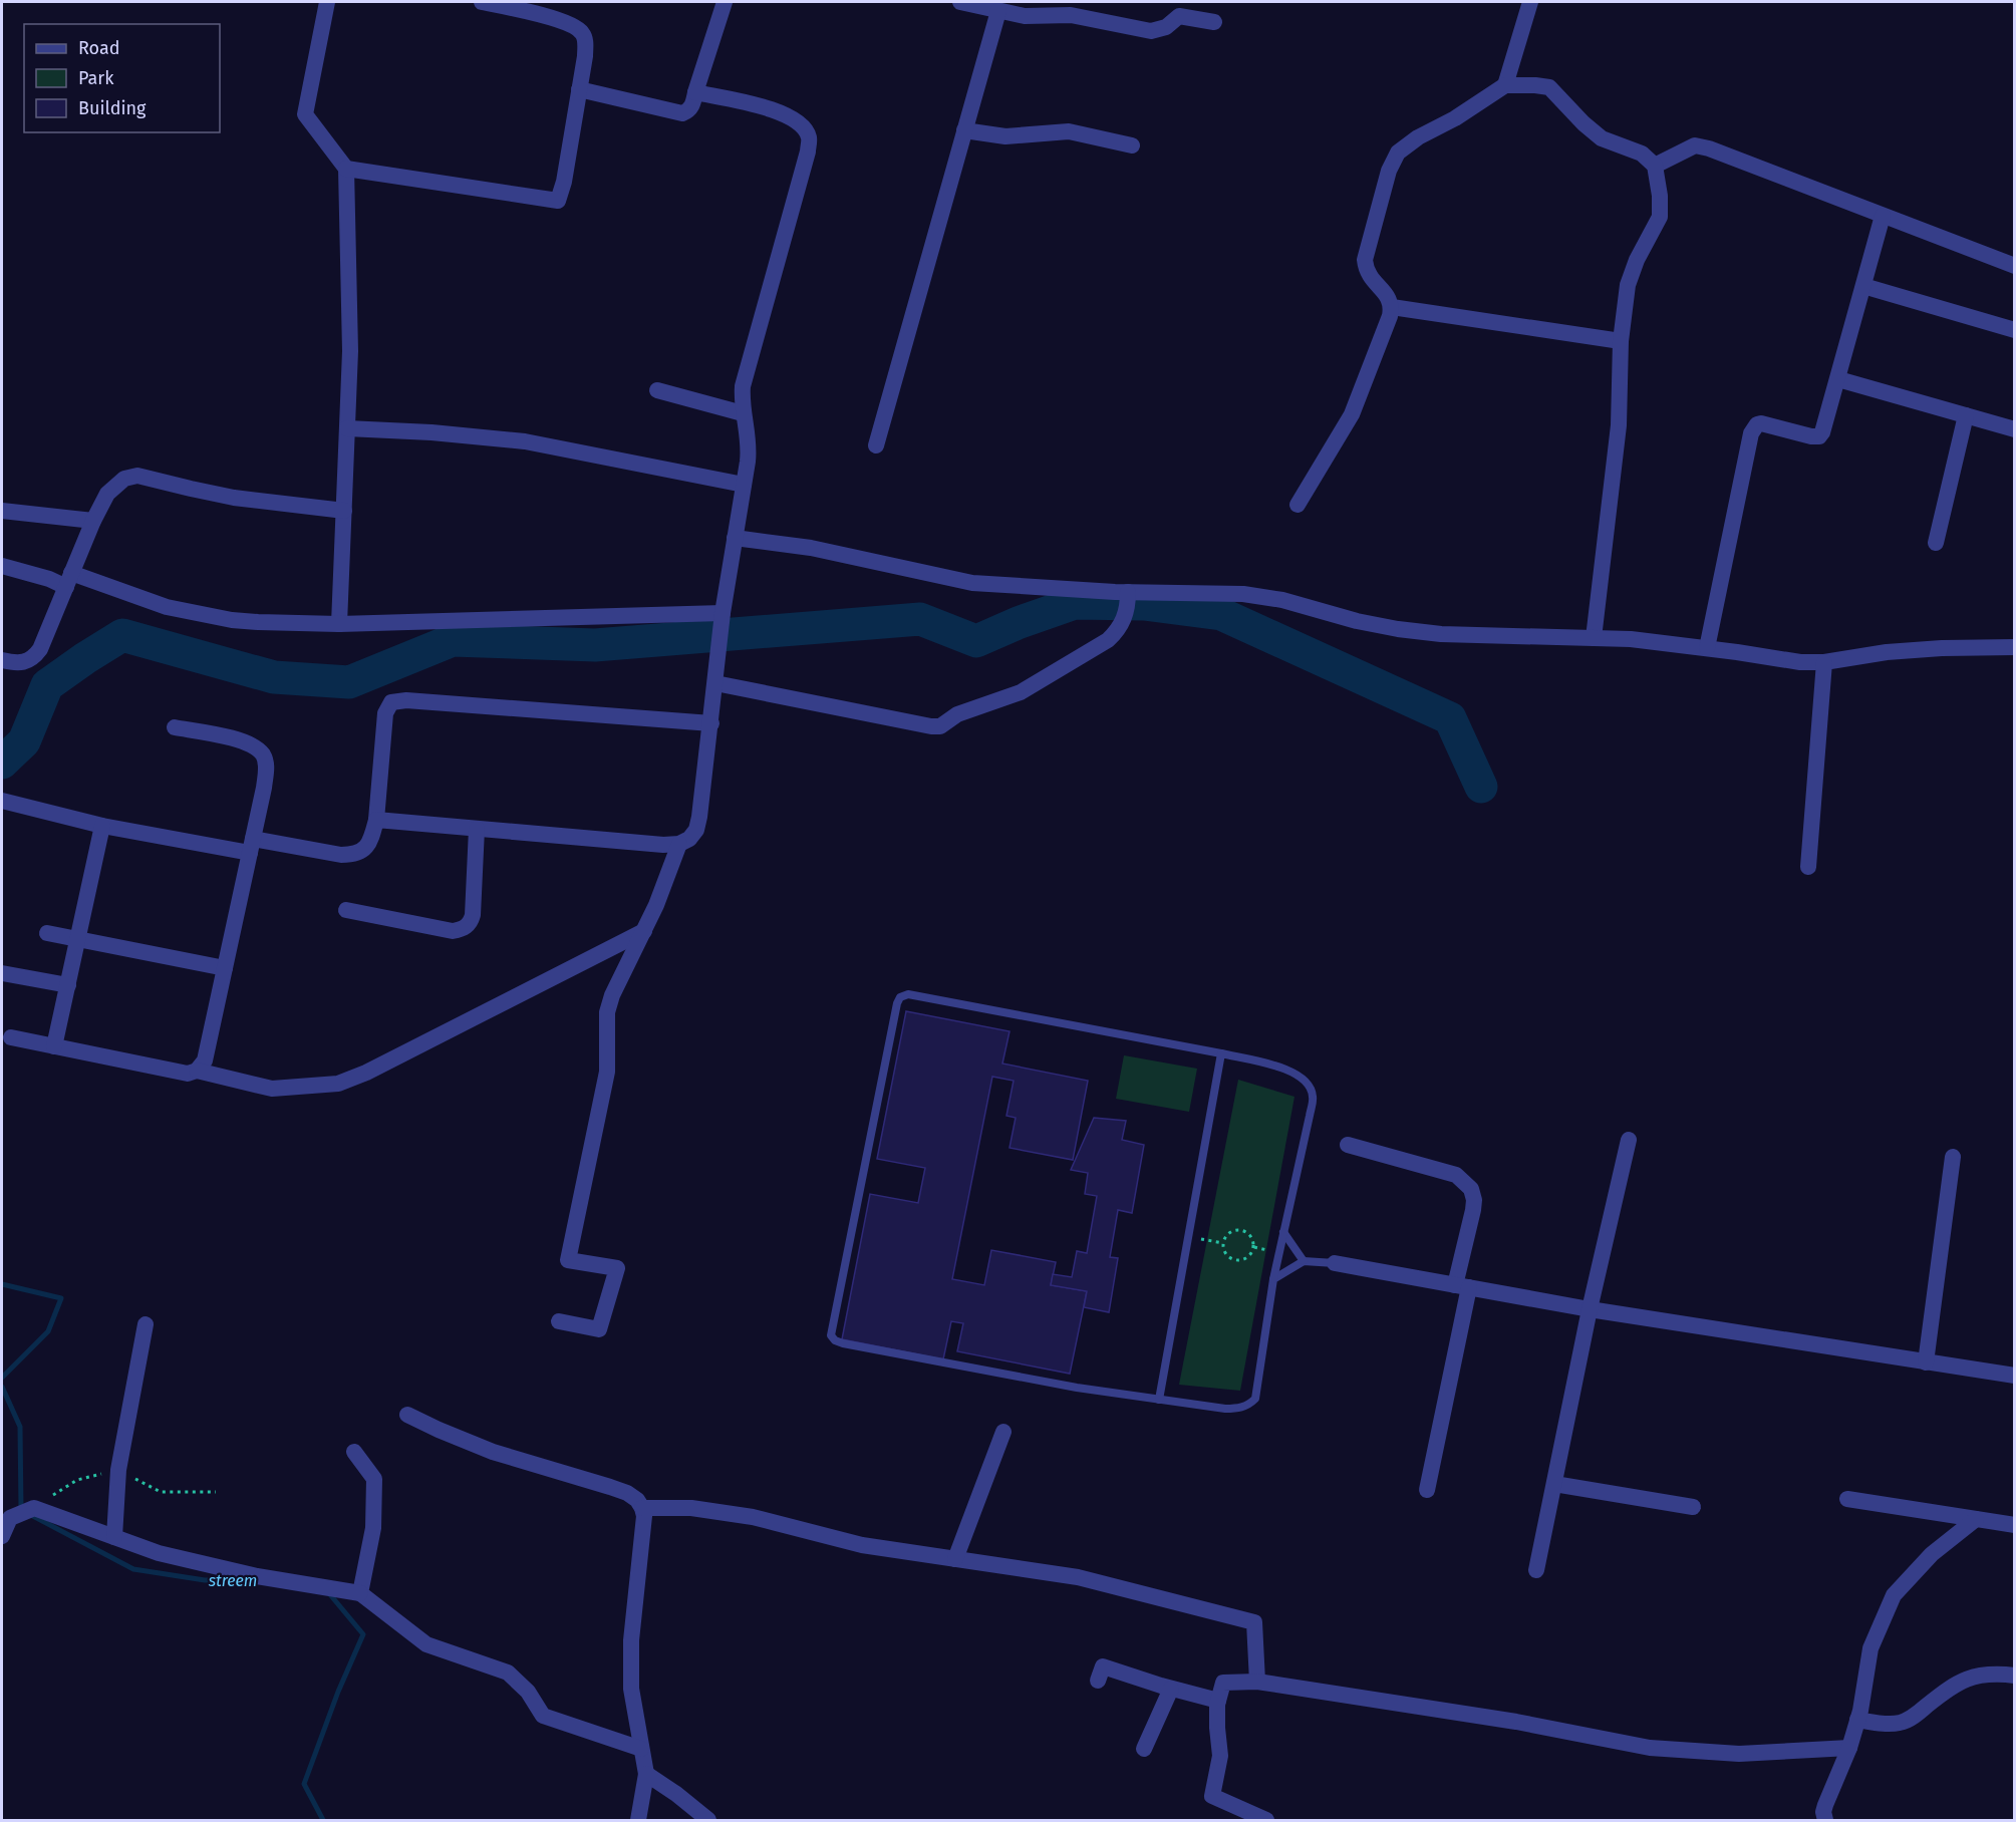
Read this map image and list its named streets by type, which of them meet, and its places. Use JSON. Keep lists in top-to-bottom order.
{
  "water": ["streem"],
  "legend": ["Road", "Park", "Building"]
}
